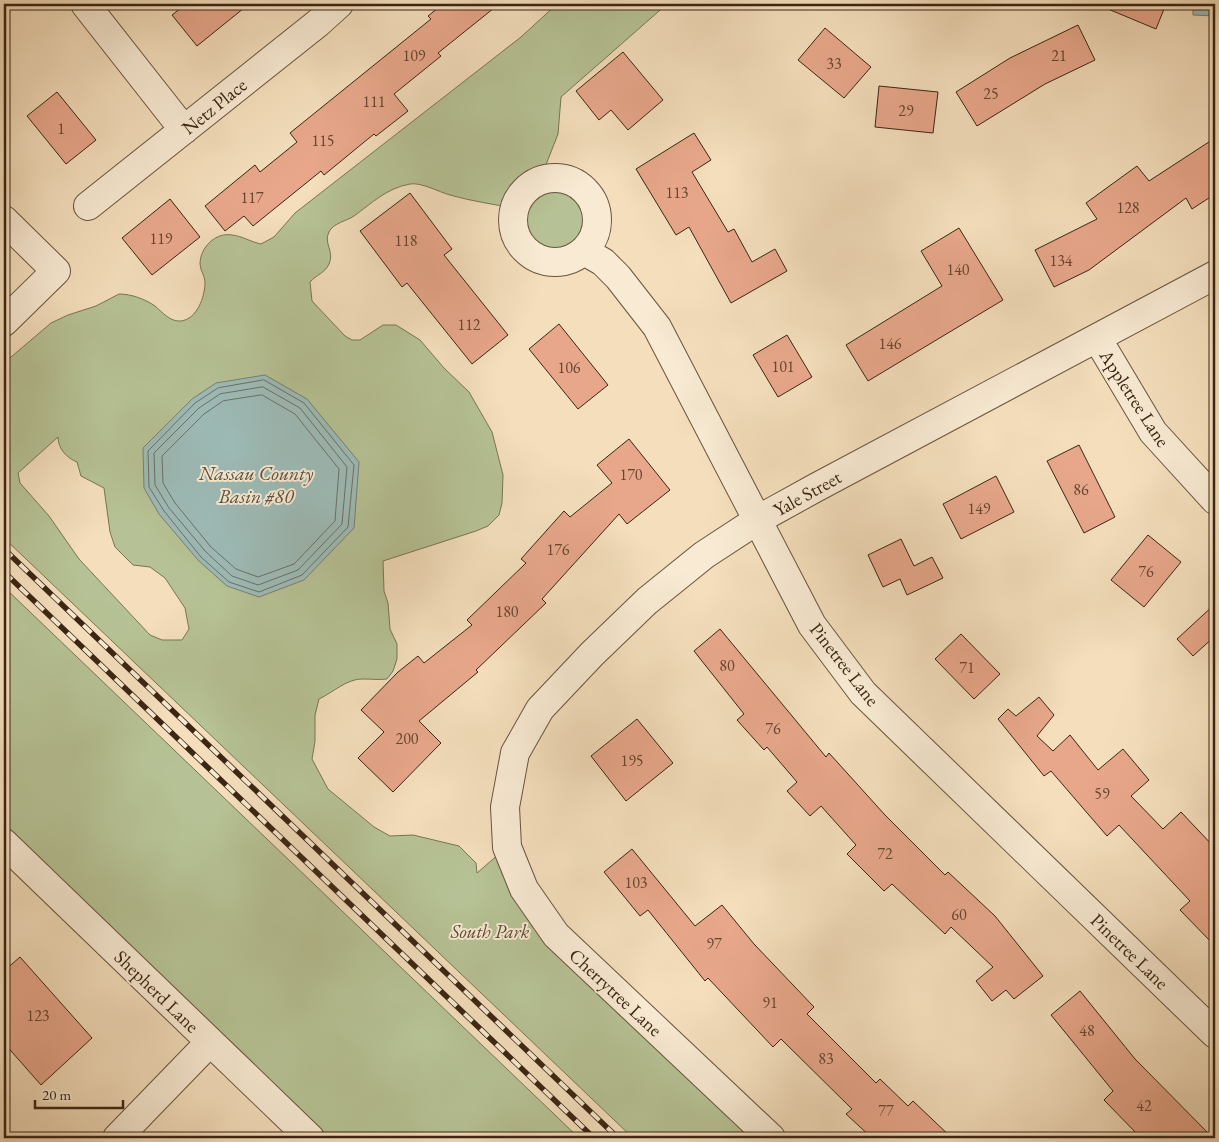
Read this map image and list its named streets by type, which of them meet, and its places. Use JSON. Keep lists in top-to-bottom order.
{
  "streets": {
    "street": [
      "Netz Place",
      "Appletree Lane",
      "Yale Street",
      "Pinetree Lane",
      "Shepherd Lane",
      "Cherrytree Lane"
    ]
  },
  "crossings": [
    ["Appletree Lane", "Yale Street"],
    ["Yale Street", "Pinetree Lane"],
    ["Yale Street", "Cherrytree Lane"]
  ],
  "water": ["Nassau County Basin #80"],
  "parks": ["South Park"],
  "house_numbers": [
    "109",
    "21",
    "33",
    "25",
    "111",
    "29",
    "1",
    "115",
    "113",
    "117",
    "128",
    "119",
    "118",
    "134",
    "140",
    "112",
    "146",
    "101",
    "106",
    "170",
    "86",
    "149",
    "176",
    "76",
    "180",
    "80",
    "71",
    "76",
    "200",
    "195",
    "59",
    "72",
    "103",
    "60",
    "97",
    "91",
    "123",
    "48",
    "83",
    "42",
    "77"
  ],
  "scale_bar": "20 m"
}
